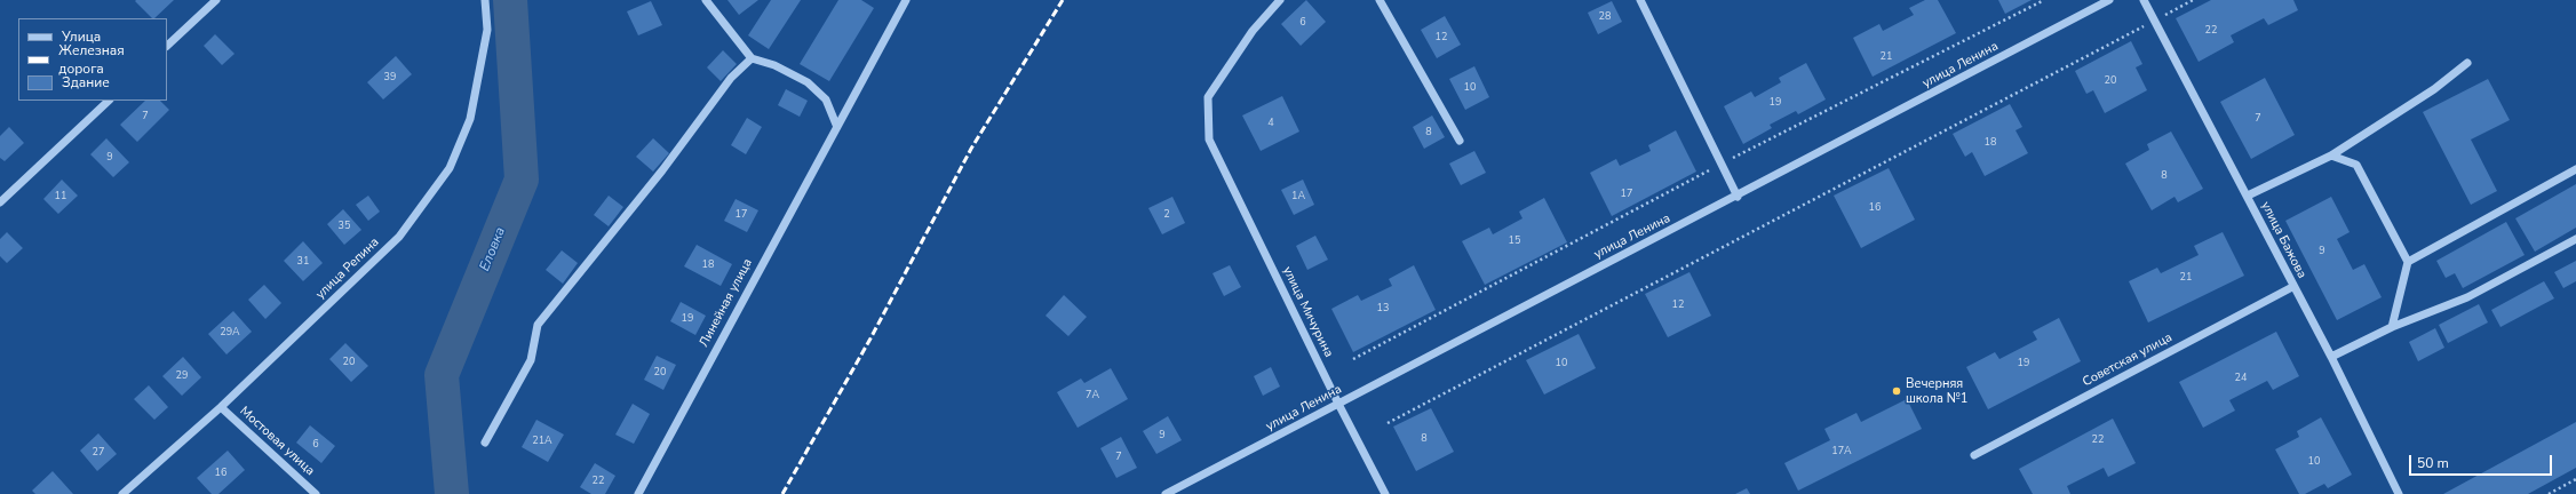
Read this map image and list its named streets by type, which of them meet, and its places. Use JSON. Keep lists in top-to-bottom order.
{
  "streets": {
    "street": [
      "улица Ленина",
      "улица Бажова",
      "улица Репина",
      "Линейная улица",
      "улица Мичурина",
      "Советская улица",
      "Мостовая улица"
    ]
  },
  "crossings": [
    ["улица Ленина", "улица Мичурина"],
    ["улица Бажова", "Советская улица"],
    ["улица Репина", "Мостовая улица"]
  ],
  "water": ["Еловка"],
  "places": ["Вечерняя школа №1"],
  "house_numbers": [
    "28",
    "6",
    "22",
    "12",
    "21",
    "39",
    "20",
    "10",
    "19",
    "7",
    "7",
    "4",
    "8",
    "18",
    "9",
    "8",
    "17",
    "11",
    "1А",
    "16",
    "17",
    "2",
    "35",
    "15",
    "9",
    "31",
    "18",
    "21",
    "12",
    "13",
    "19",
    "29А",
    "20",
    "10",
    "19",
    "20",
    "29",
    "24",
    "7А",
    "9",
    "8",
    "22",
    "21А",
    "6",
    "17А",
    "27",
    "7",
    "10",
    "16",
    "22"
  ],
  "legend": ["Улица", "Железная дорога", "Здание"],
  "scale_bar": "50 m"
}
